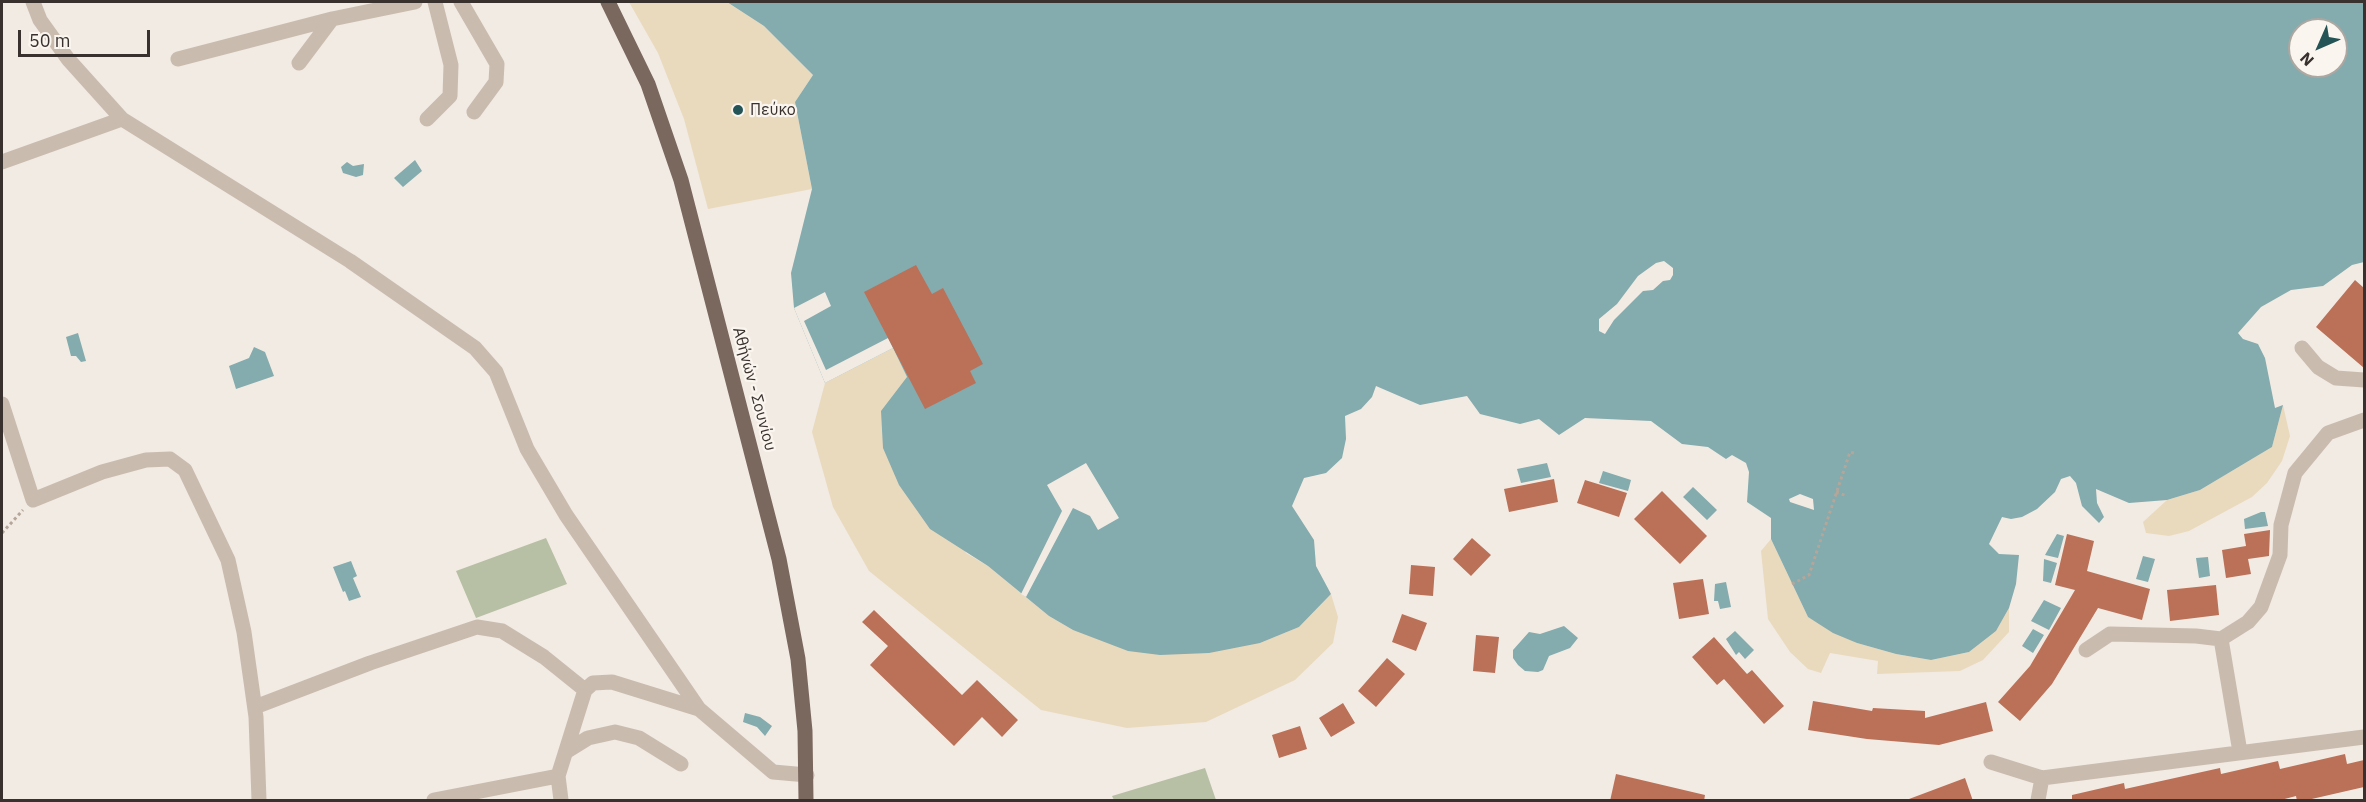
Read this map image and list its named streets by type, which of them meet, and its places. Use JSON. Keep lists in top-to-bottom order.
{
  "streets": {
    "main road": ["Αθήνών - Σουνίου"]
  },
  "places": ["Πεύκο"],
  "scale_bar": "50 m",
  "north": "bottom left"
}
